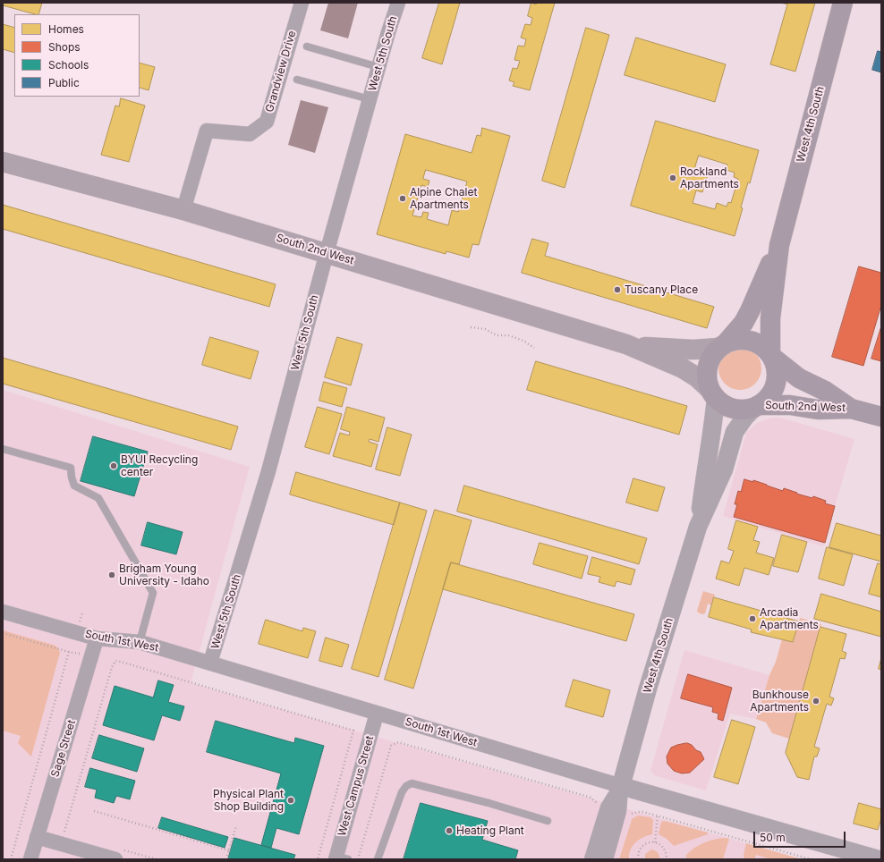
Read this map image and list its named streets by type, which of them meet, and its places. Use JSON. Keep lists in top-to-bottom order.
{
  "streets": {
    "main road": ["West 4th South", "South 2nd West"],
    "street": [
      "West 5th South",
      "Grandview Drive",
      "South 1st West",
      "Sage Street",
      "West Campus Street"
    ]
  },
  "crossings": [
    ["West 5th South", "South 2nd West"],
    ["West 5th South", "South 1st West"],
    ["Grandview Drive", "South 2nd West"],
    ["West 4th South", "South 2nd West"],
    ["West 4th South", "South 1st West"],
    ["South 1st West", "Sage Street"],
    ["South 1st West", "West Campus Street"]
  ],
  "places": [
    "Rockland Apartments",
    "Alpine Chalet Apartments",
    "Tuscany Place",
    "BYUI Recycling center",
    "Brigham Young University - Idaho",
    "Arcadia Apartments",
    "Bunkhouse Apartments",
    "Physical Plant Shop Building",
    "Heating Plant"
  ],
  "legend": [
    "Homes",
    "Shops",
    "Schools",
    "Public"
  ],
  "scale_bar": "50 m"
}
